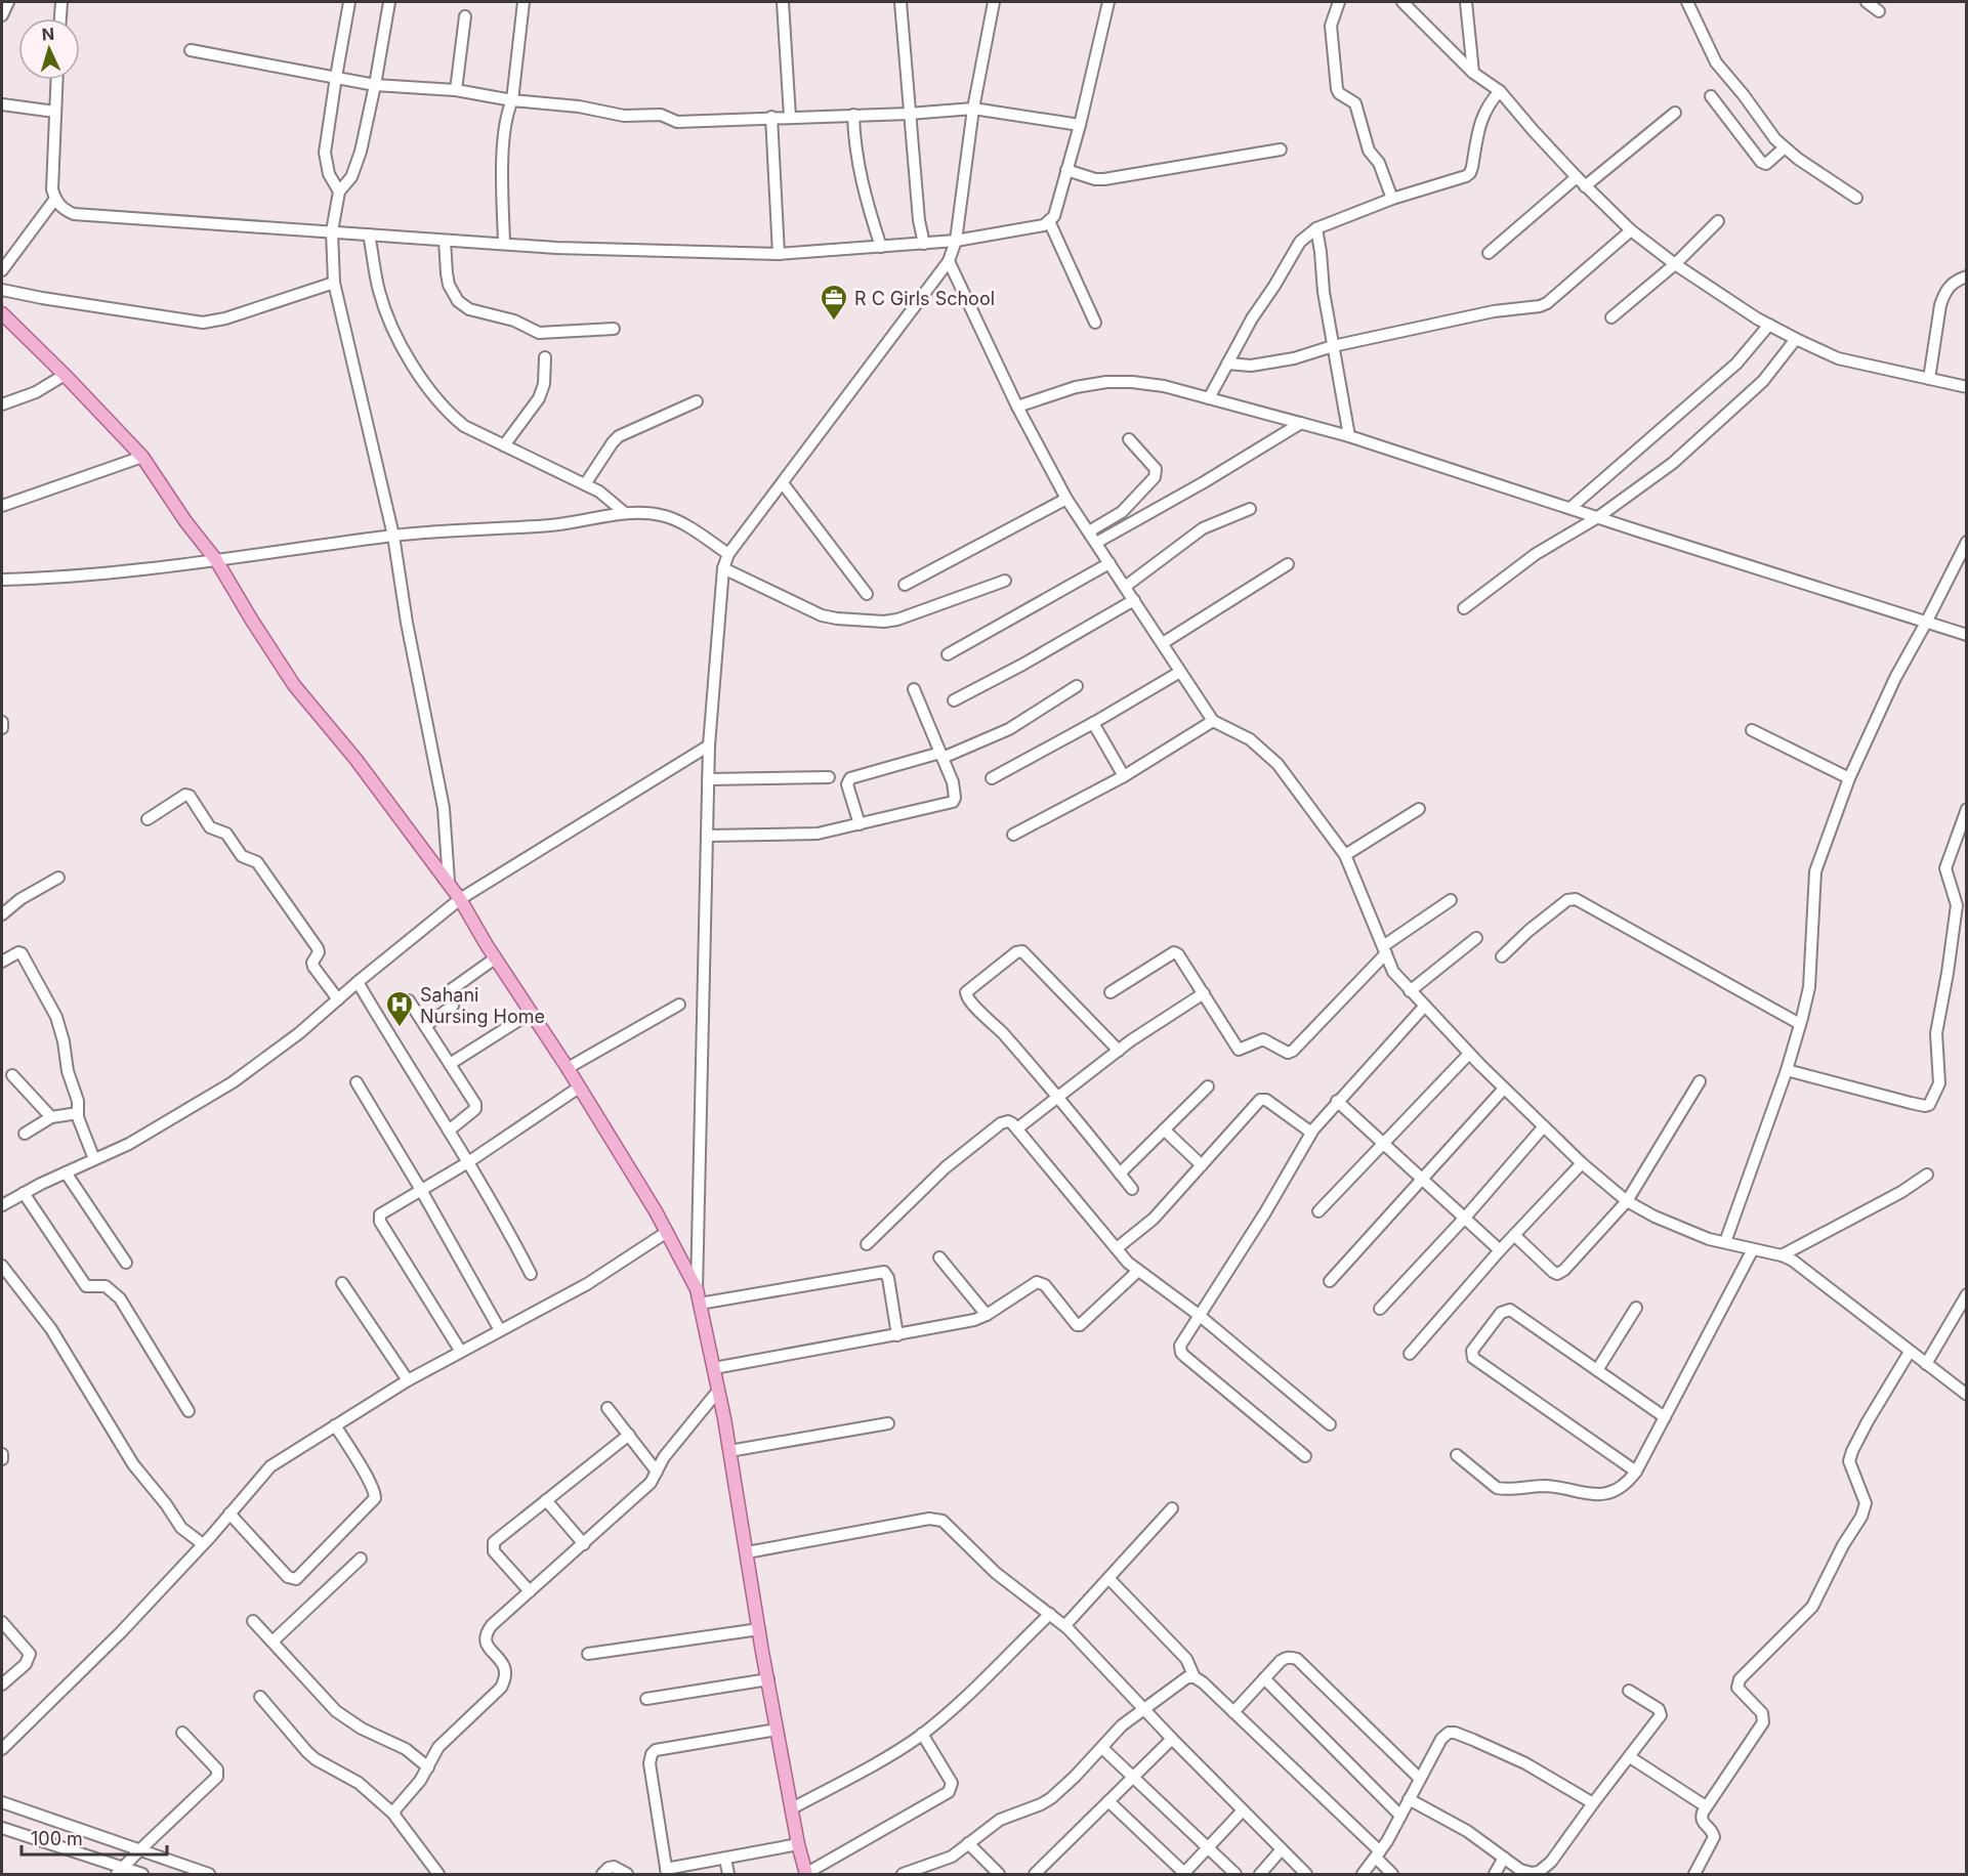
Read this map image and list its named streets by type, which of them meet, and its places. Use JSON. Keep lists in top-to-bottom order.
{
  "places": {
    "office": ["R C Girls School"],
    "hospital": ["Sahani Nursing Home"]
  },
  "scale_bar": "100 m",
  "north": "top"
}
